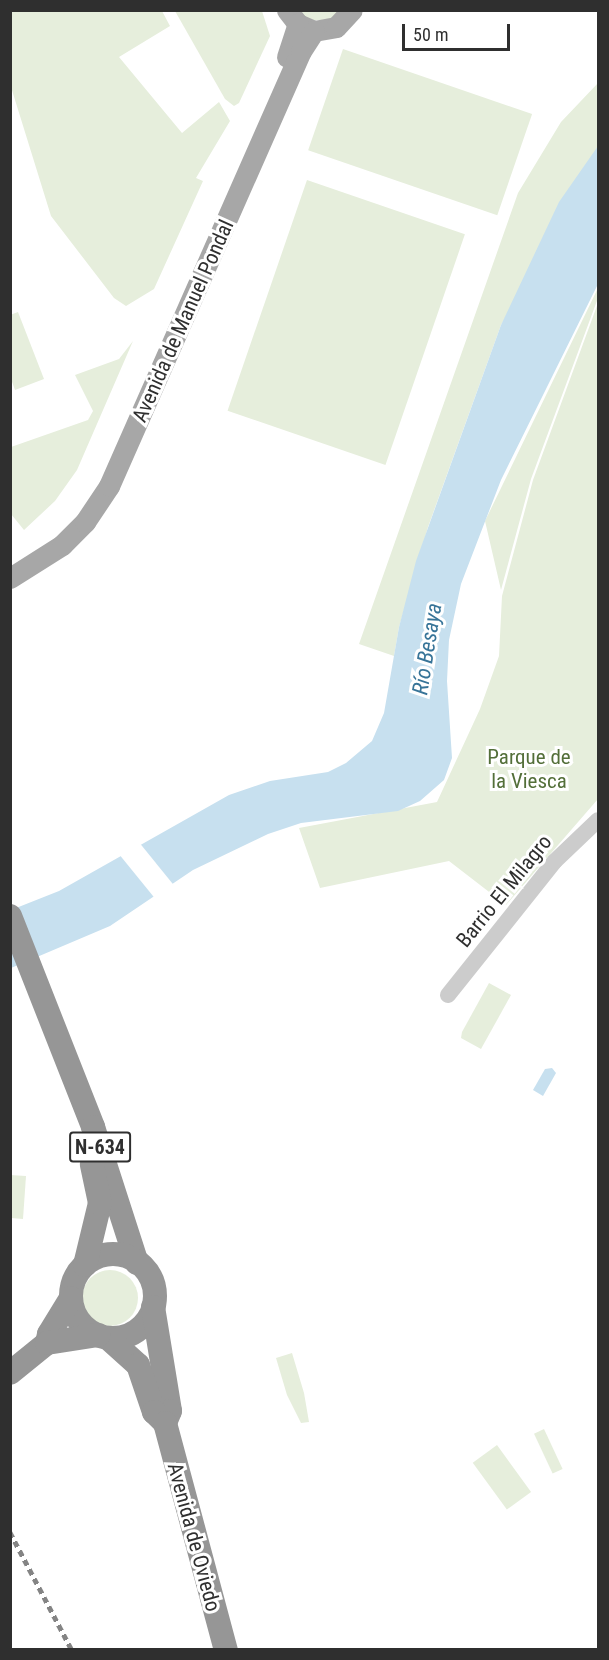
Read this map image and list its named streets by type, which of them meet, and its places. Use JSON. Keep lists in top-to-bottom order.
{
  "streets": {
    "highway": ["N-634", "Avenida de Oviedo"],
    "main road": ["Avenida de Manuel Pondal"],
    "street": ["Barrio El Milagro"]
  },
  "crossings": [
    ["N-634", "Avenida de Oviedo"]
  ],
  "water": ["Río Besaya"],
  "parks": ["Parque de la Viesca"],
  "scale_bar": "50 m"
}
